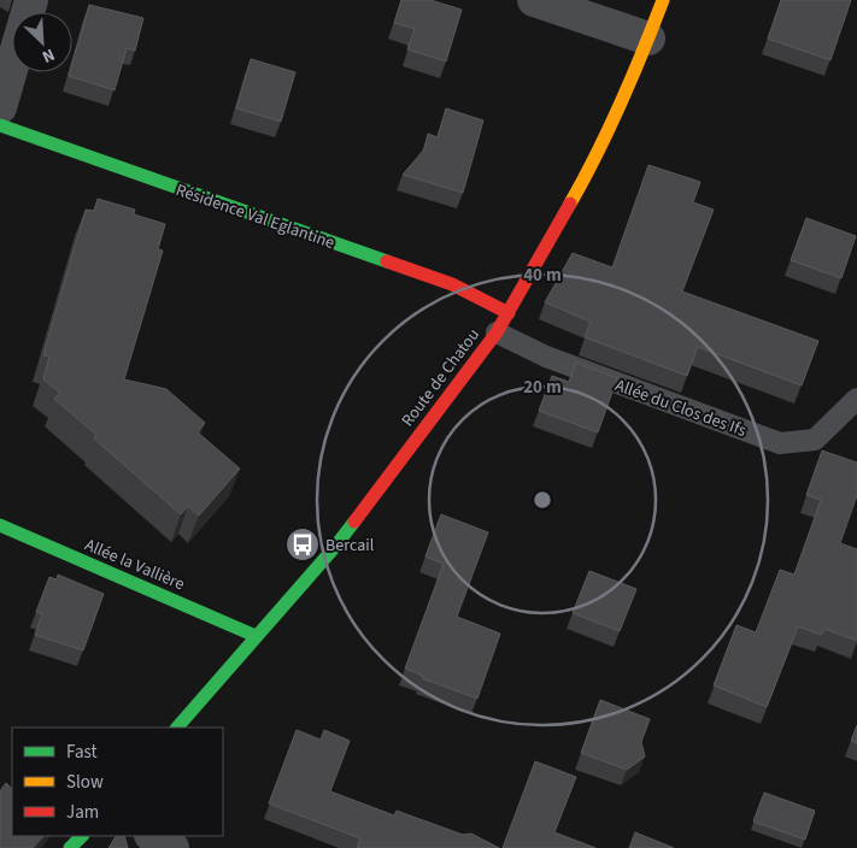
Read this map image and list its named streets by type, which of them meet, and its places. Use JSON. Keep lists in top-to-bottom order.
{
  "streets": {
    "street": ["Résidence Val Eglantine", "Route de Chatou", "Allée la Vallière"],
    "lane": ["Allée du Clos des Ifs"]
  },
  "crossings": [
    ["Résidence Val Eglantine", "Route de Chatou"],
    ["Route de Chatou", "Allée du Clos des Ifs"],
    ["Route de Chatou", "Allée la Vallière"]
  ],
  "places": {
    "bus stop": ["Bercail"]
  },
  "legend": ["Fast", "Slow", "Jam"],
  "north": "bottom right",
  "rings": ["40 m", "20 m"]
}
